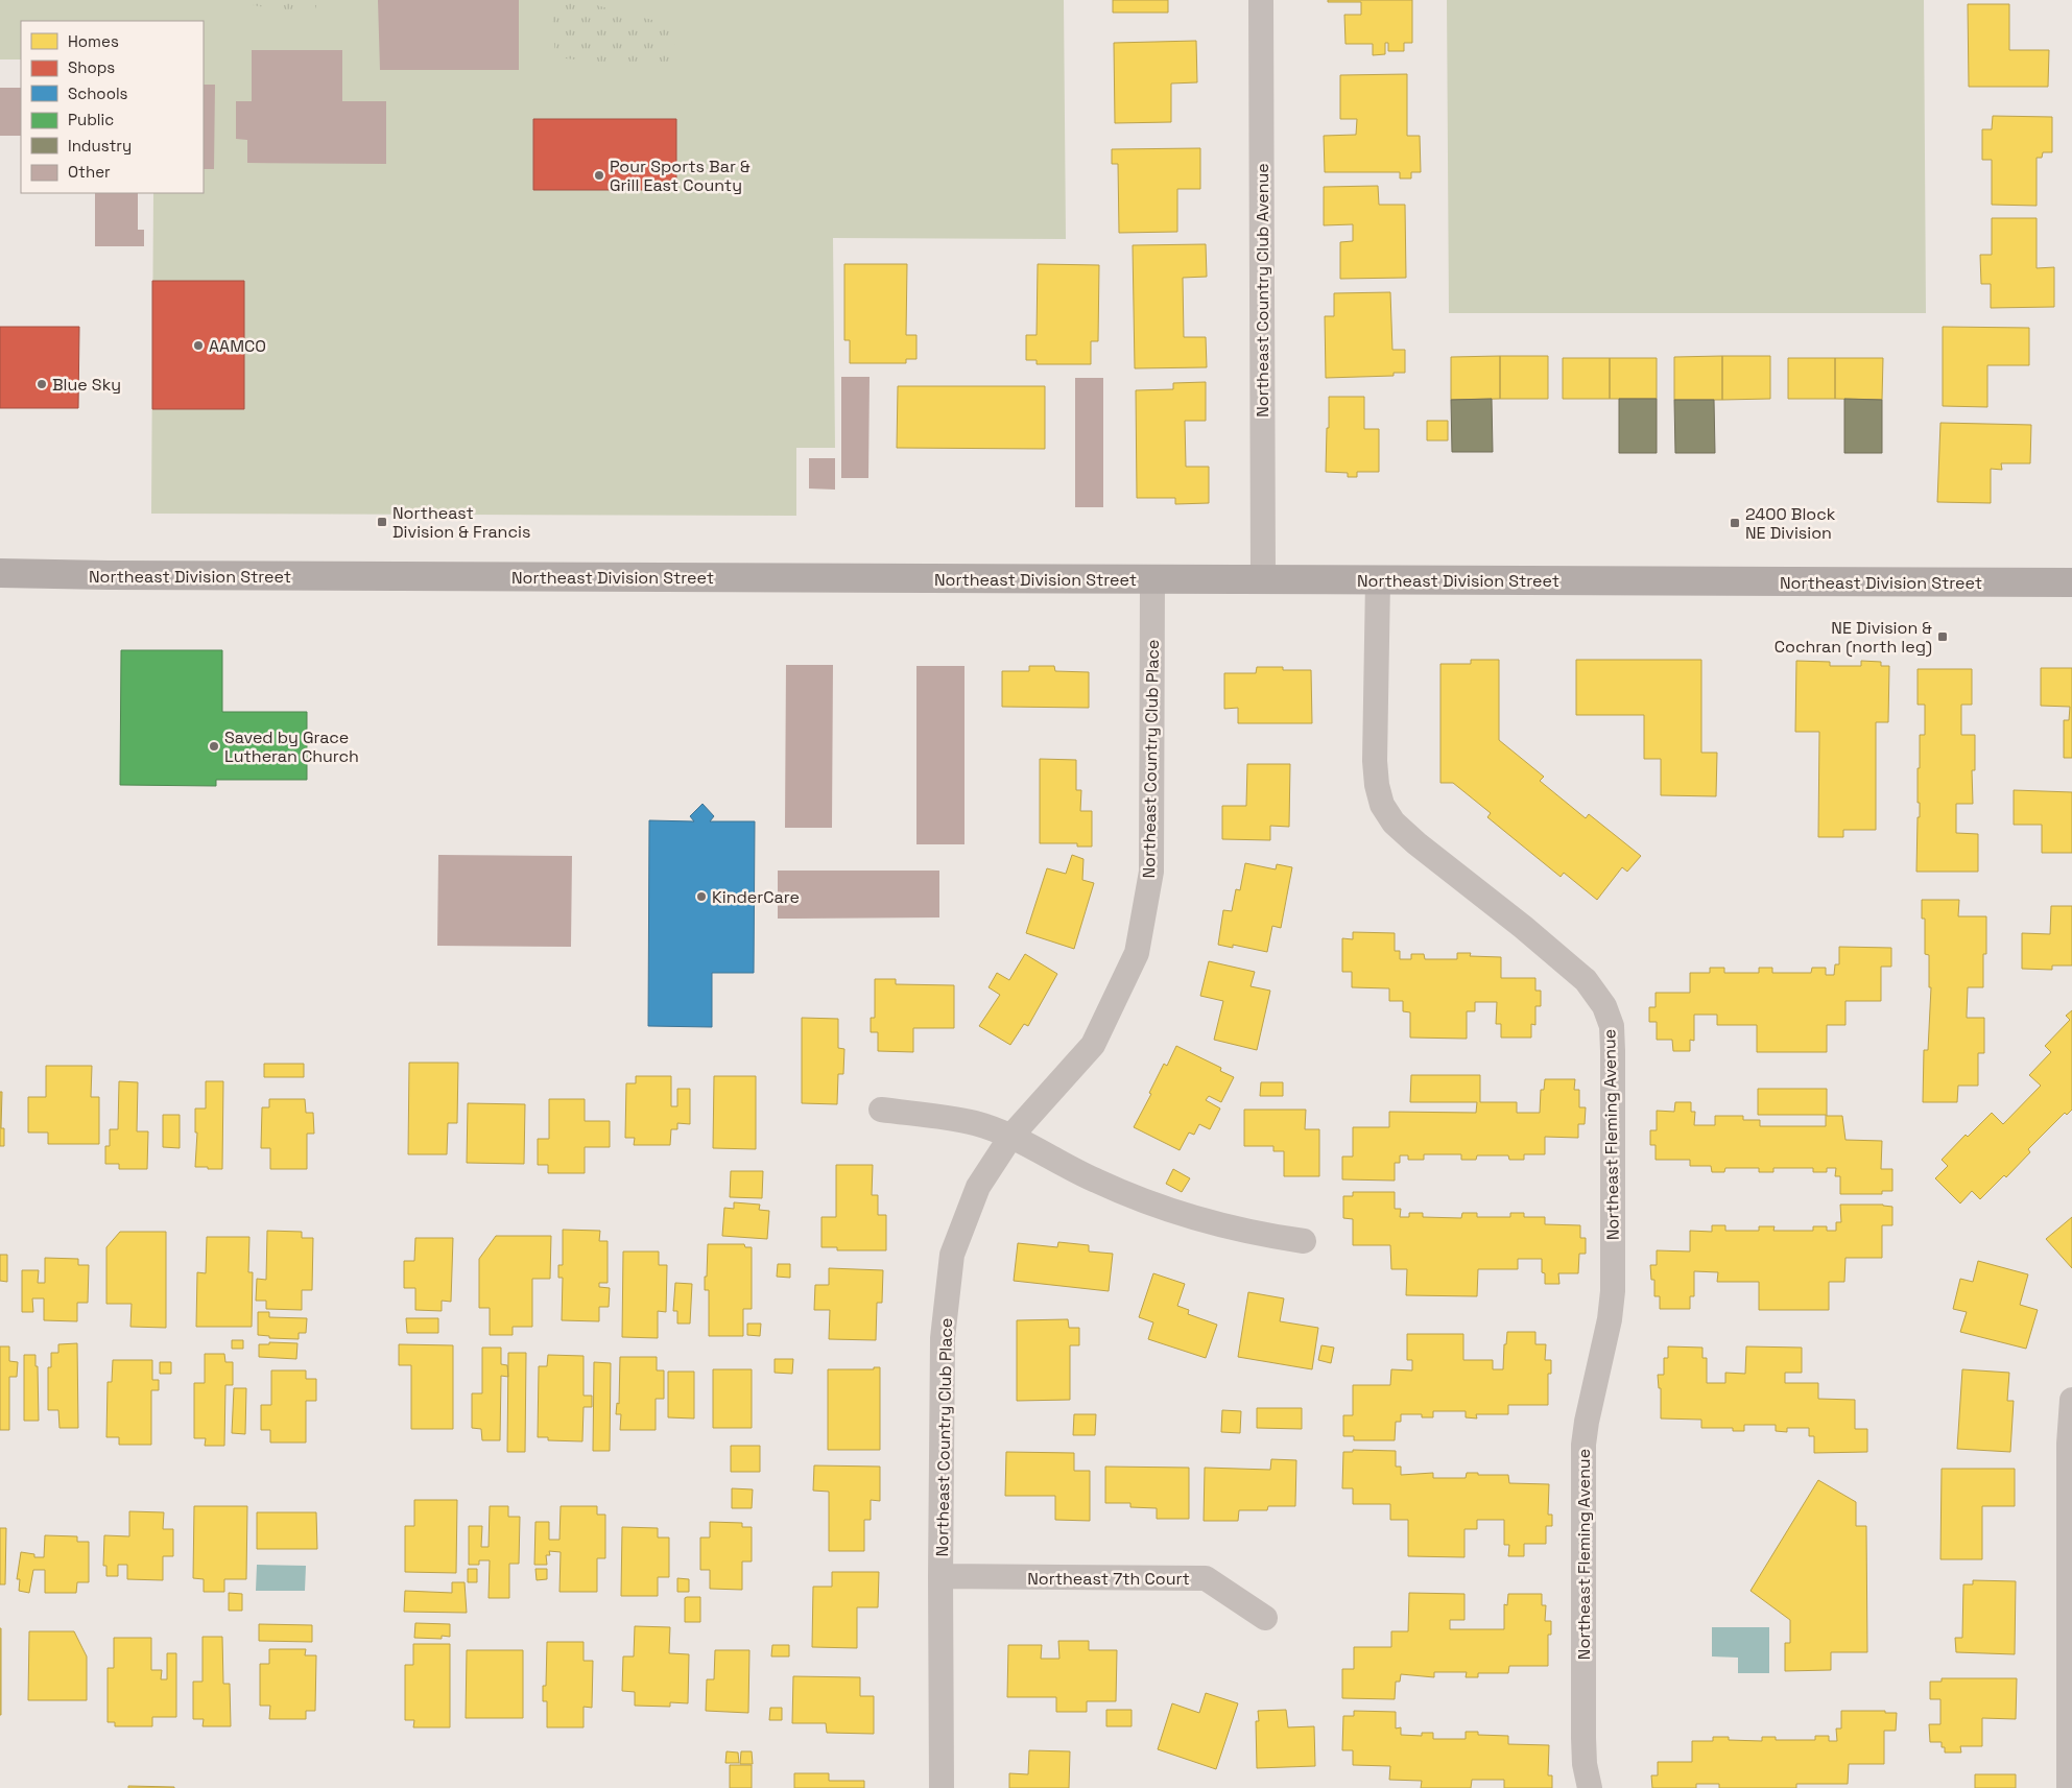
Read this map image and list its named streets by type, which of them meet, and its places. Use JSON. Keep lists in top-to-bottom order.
{
  "streets": {
    "main road": ["Northeast Division Street"],
    "street": [
      "Northeast Country Club Avenue",
      "Northeast Country Club Place",
      "Northeast Fleming Avenue",
      "Northeast 7th Court"
    ]
  },
  "crossings": [
    ["Northeast Country Club Avenue", "Northeast Division Street"],
    ["Northeast Division Street", "Northeast Country Club Place"],
    ["Northeast Division Street", "Northeast Fleming Avenue"],
    ["Northeast Country Club Place", "Northeast 7th Court"]
  ],
  "places": {
    "other": [
      "Pour Sports Bar & Grill East County",
      "AAMCO",
      "Blue Sky",
      "Saved by Grace Lutheran Church",
      "KinderCare"
    ],
    "transit": ["Northeast Division & Francis", "2400 Block NE Division", "NE Division & Cochran (north leg)"]
  },
  "legend": [
    "Homes",
    "Shops",
    "Schools",
    "Public",
    "Industry",
    "Other"
  ]
}
